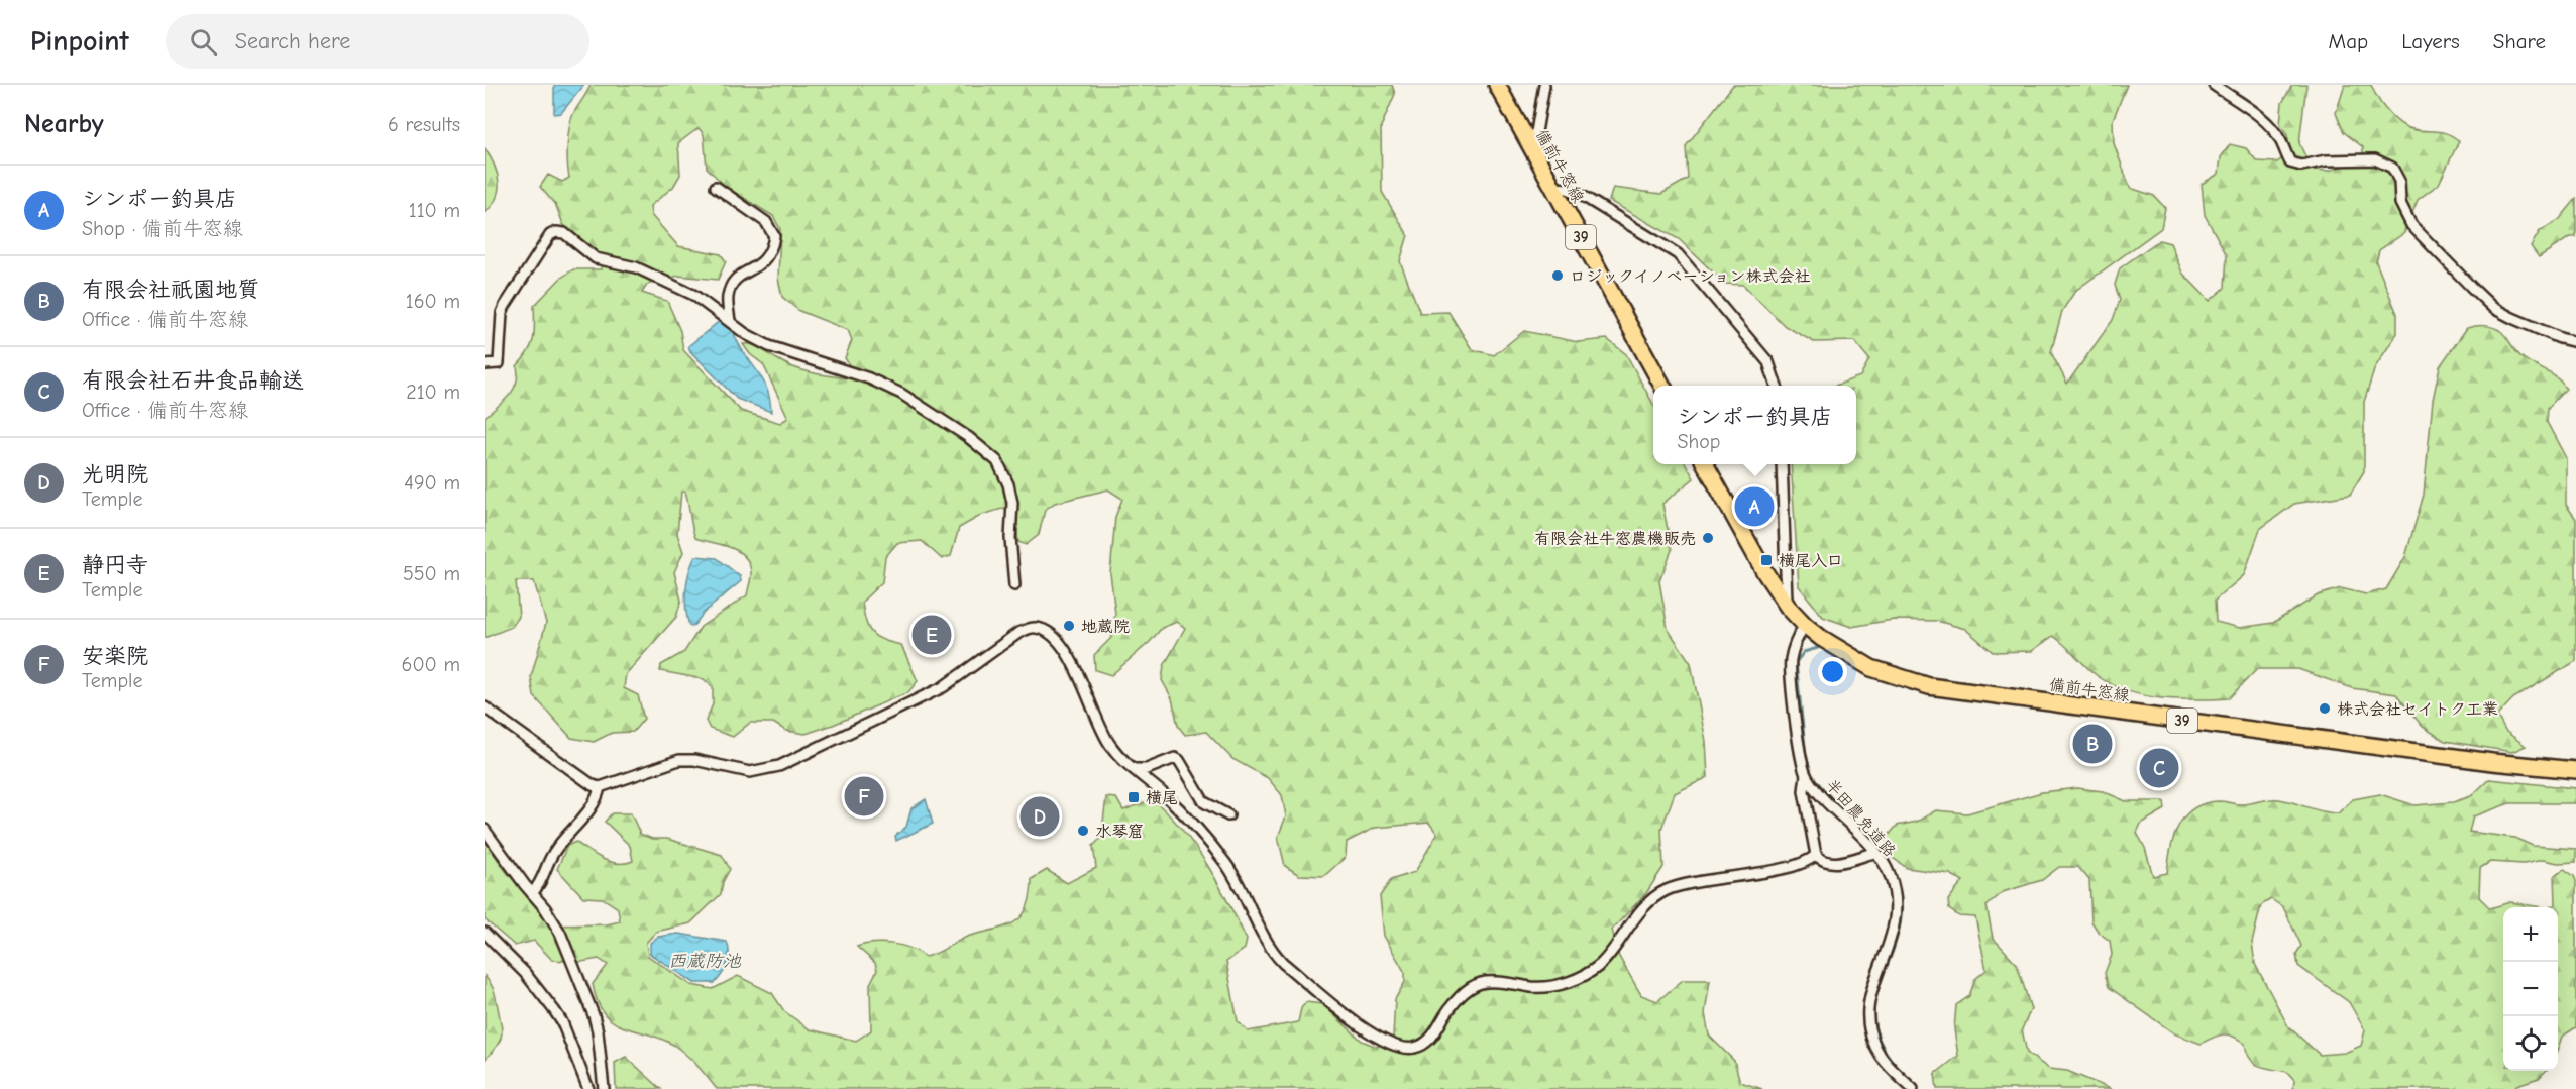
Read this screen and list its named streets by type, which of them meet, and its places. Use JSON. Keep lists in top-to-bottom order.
{
  "streets": {
    "main road": ["備前牛窓線", "39"],
    "street": ["半田農免道路"]
  },
  "crossings": [
    ["備前牛窓線", "半田農免道路"]
  ],
  "water": ["西蔵防池"],
  "places": {
    "other": [
      "ロジックイノベーション株式会社",
      "有限会社牛窓農機販売",
      "地蔵院",
      "株式会社セイトク工業",
      "水琴窟"
    ],
    "transit": ["横尾入口", "横尾"]
  },
  "page": {
    "header": "Pinpoint",
    "search": "Search here",
    "nav": ["Map", "Layers", "Share"],
    "heading": ["Nearby", "6 results"],
    "list": [
      {
        "mark": "A",
        "name": "シンポー釣具店",
        "note": "Shop · 備前牛窓線",
        "value": "110 m"
      },
      {
        "mark": "B",
        "name": "有限会社祇園地質",
        "note": "Office · 備前牛窓線",
        "value": "160 m"
      },
      {
        "mark": "C",
        "name": "有限会社石井食品輸送",
        "note": "Office · 備前牛窓線",
        "value": "210 m"
      },
      {
        "mark": "D",
        "name": "光明院",
        "note": "Temple",
        "value": "490 m"
      },
      {
        "mark": "E",
        "name": "静円寺",
        "note": "Temple",
        "value": "550 m"
      },
      {
        "mark": "F",
        "name": "安楽院",
        "note": "Temple",
        "value": "600 m"
      }
    ],
    "popup": ["シンポー釣具店", "Shop"],
    "pins": [
      "A",
      "E",
      "B",
      "C",
      "F",
      "D"
    ],
    "map_buttons": ["+", "−"]
  }
}
